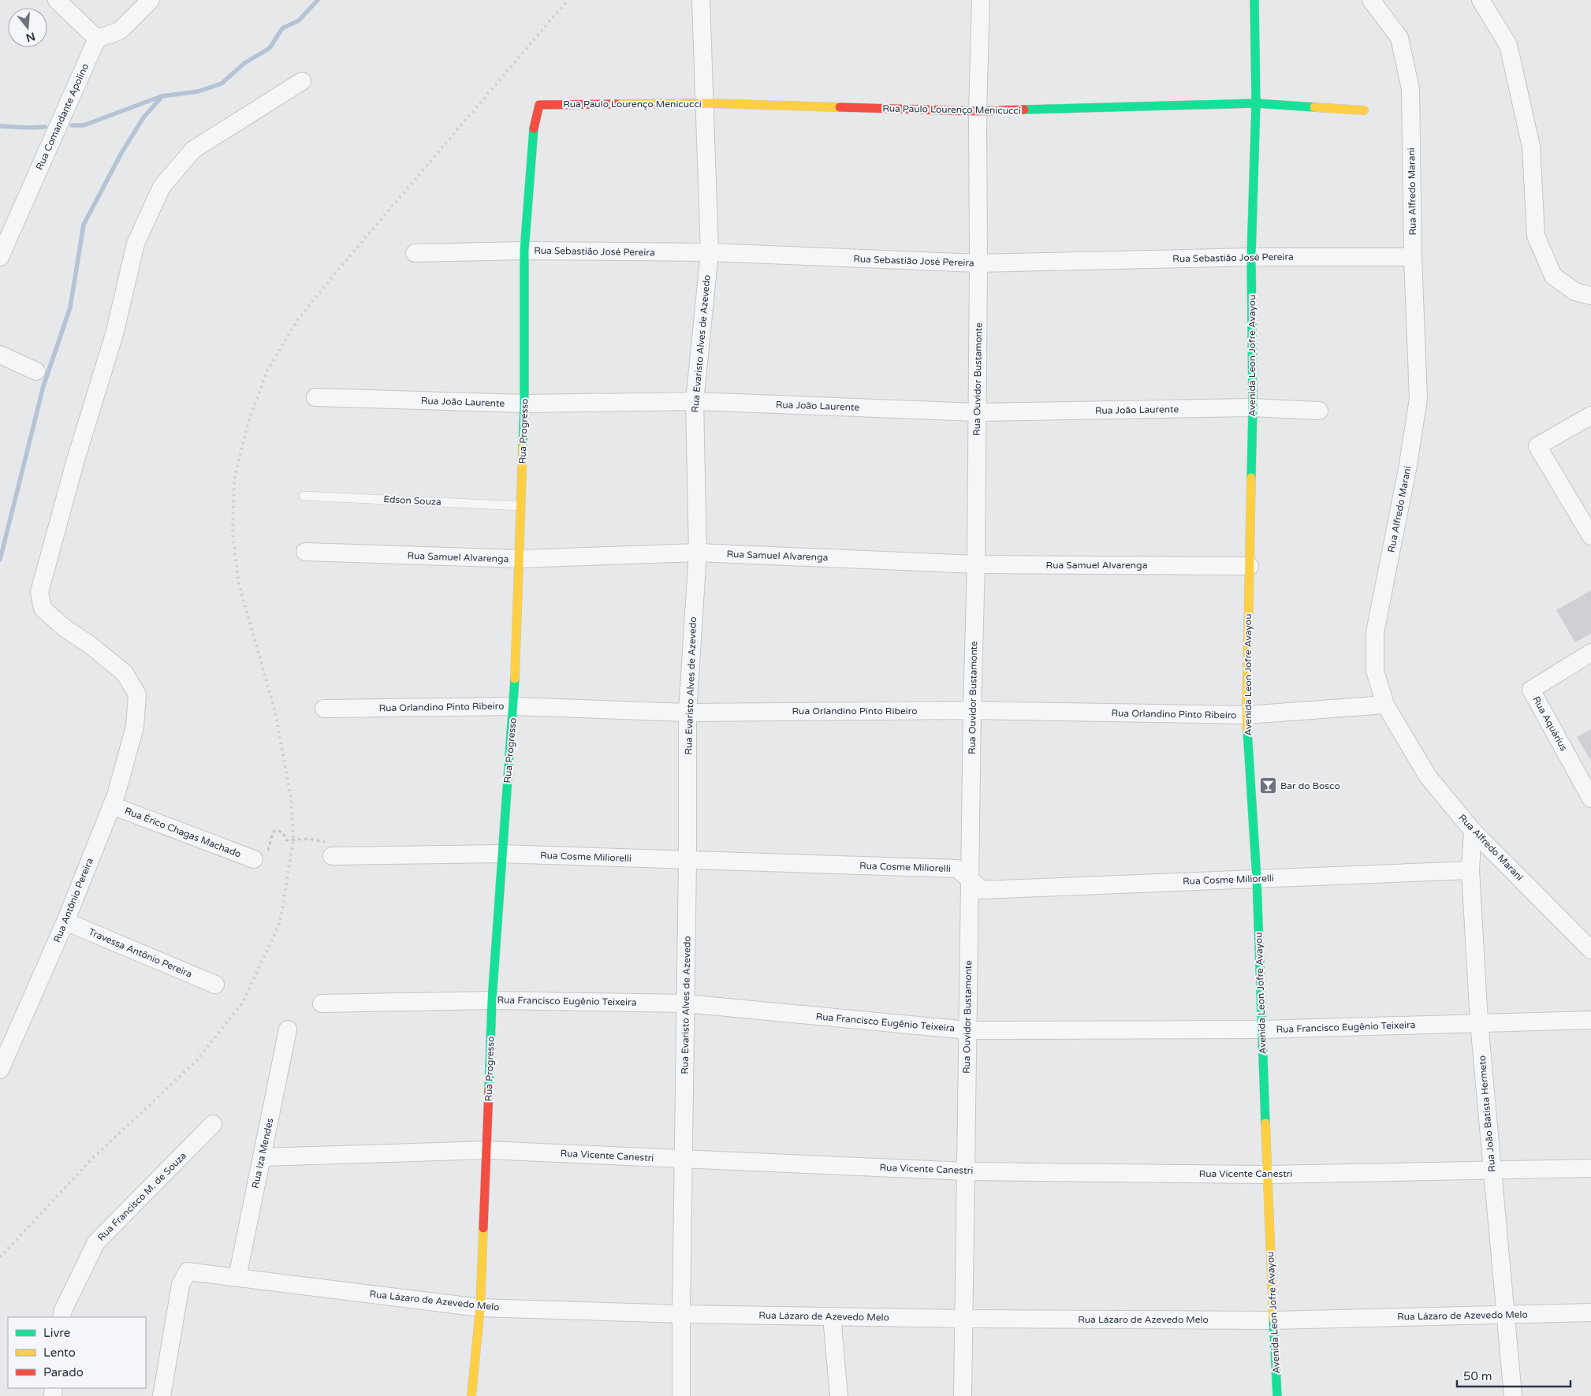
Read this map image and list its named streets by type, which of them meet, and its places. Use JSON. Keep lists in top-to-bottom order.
{
  "streets": {
    "street": [
      "Rua Paulo Lourenço Menicucci",
      "Rua Comandante Apolino",
      "Rua Alfredo Marani",
      "Rua Sebastião José Pereira",
      "Rua Evaristo Alves de Azevedo",
      "Avenida Leon Jofre Avayou",
      "Rua Ouvidor Bustamonte",
      "Rua João Laurente",
      "Rua Progresso",
      "Rua Samuel Alvarenga",
      "Rua Orlandino Pinto Ribeiro",
      "Rua Aquárius",
      "Rua Érico Chagas Machado",
      "Rua Cosme Miliorelli",
      "Rua Antônio Pereira",
      "Travessa Antônio Pereira",
      "Rua Francisco Eugênio Teixeira",
      "Rua João Batista Hermeto",
      "Rua Iza Mendes",
      "Rua Vicente Canestri",
      "Rua Francisco M. de Souza",
      "Rua Lázaro de Azevedo Melo"
    ],
    "lane": ["Edson Souza"]
  },
  "crossings": [
    ["Rua Paulo Lourenço Menicucci", "Rua Evaristo Alves de Azevedo"],
    ["Rua Paulo Lourenço Menicucci", "Avenida Leon Jofre Avayou"],
    ["Rua Paulo Lourenço Menicucci", "Rua Ouvidor Bustamonte"],
    ["Rua Paulo Lourenço Menicucci", "Rua Progresso"],
    ["Rua Alfredo Marani", "Rua Sebastião José Pereira"],
    ["Rua Alfredo Marani", "Rua Orlandino Pinto Ribeiro"],
    ["Rua Alfredo Marani", "Rua João Batista Hermeto"],
    ["Rua Sebastião José Pereira", "Rua Evaristo Alves de Azevedo"],
    ["Rua Sebastião José Pereira", "Avenida Leon Jofre Avayou"],
    ["Rua Sebastião José Pereira", "Rua Ouvidor Bustamonte"],
    ["Rua Sebastião José Pereira", "Rua Progresso"],
    ["Rua Evaristo Alves de Azevedo", "Rua João Laurente"],
    ["Rua Evaristo Alves de Azevedo", "Rua Samuel Alvarenga"],
    ["Rua Evaristo Alves de Azevedo", "Rua Orlandino Pinto Ribeiro"],
    ["Rua Evaristo Alves de Azevedo", "Rua Cosme Miliorelli"],
    ["Rua Evaristo Alves de Azevedo", "Rua Francisco Eugênio Teixeira"],
    ["Rua Evaristo Alves de Azevedo", "Rua Vicente Canestri"],
    ["Rua Evaristo Alves de Azevedo", "Rua Lázaro de Azevedo Melo"],
    ["Avenida Leon Jofre Avayou", "Rua João Laurente"],
    ["Avenida Leon Jofre Avayou", "Rua Samuel Alvarenga"],
    ["Avenida Leon Jofre Avayou", "Rua Orlandino Pinto Ribeiro"],
    ["Avenida Leon Jofre Avayou", "Rua Cosme Miliorelli"],
    ["Avenida Leon Jofre Avayou", "Rua Francisco Eugênio Teixeira"],
    ["Avenida Leon Jofre Avayou", "Rua Vicente Canestri"],
    ["Avenida Leon Jofre Avayou", "Rua Lázaro de Azevedo Melo"],
    ["Rua Ouvidor Bustamonte", "Rua João Laurente"],
    ["Rua Ouvidor Bustamonte", "Rua Samuel Alvarenga"],
    ["Rua Ouvidor Bustamonte", "Rua Orlandino Pinto Ribeiro"],
    ["Rua Ouvidor Bustamonte", "Rua Cosme Miliorelli"],
    ["Rua Ouvidor Bustamonte", "Rua Francisco Eugênio Teixeira"],
    ["Rua Ouvidor Bustamonte", "Rua Vicente Canestri"],
    ["Rua Ouvidor Bustamonte", "Rua Lázaro de Azevedo Melo"],
    ["Rua João Laurente", "Rua Progresso"],
    ["Rua Progresso", "Edson Souza"],
    ["Rua Progresso", "Rua Samuel Alvarenga"],
    ["Rua Progresso", "Rua Orlandino Pinto Ribeiro"],
    ["Rua Progresso", "Rua Cosme Miliorelli"],
    ["Rua Progresso", "Rua Francisco Eugênio Teixeira"],
    ["Rua Progresso", "Rua Vicente Canestri"],
    ["Rua Progresso", "Rua Lázaro de Azevedo Melo"],
    ["Rua Érico Chagas Machado", "Rua Antônio Pereira"],
    ["Rua Cosme Miliorelli", "Rua João Batista Hermeto"],
    ["Rua Antônio Pereira", "Travessa Antônio Pereira"],
    ["Rua Francisco Eugênio Teixeira", "Rua João Batista Hermeto"],
    ["Rua João Batista Hermeto", "Rua Vicente Canestri"],
    ["Rua João Batista Hermeto", "Rua Lázaro de Azevedo Melo"],
    ["Rua Iza Mendes", "Rua Vicente Canestri"],
    ["Rua Iza Mendes", "Rua Lázaro de Azevedo Melo"]
  ],
  "places": {
    "bar": ["Bar do Bosco"]
  },
  "legend": ["Livre", "Lento", "Parado"],
  "scale_bar": "50 m",
  "north": "bottom"
}
